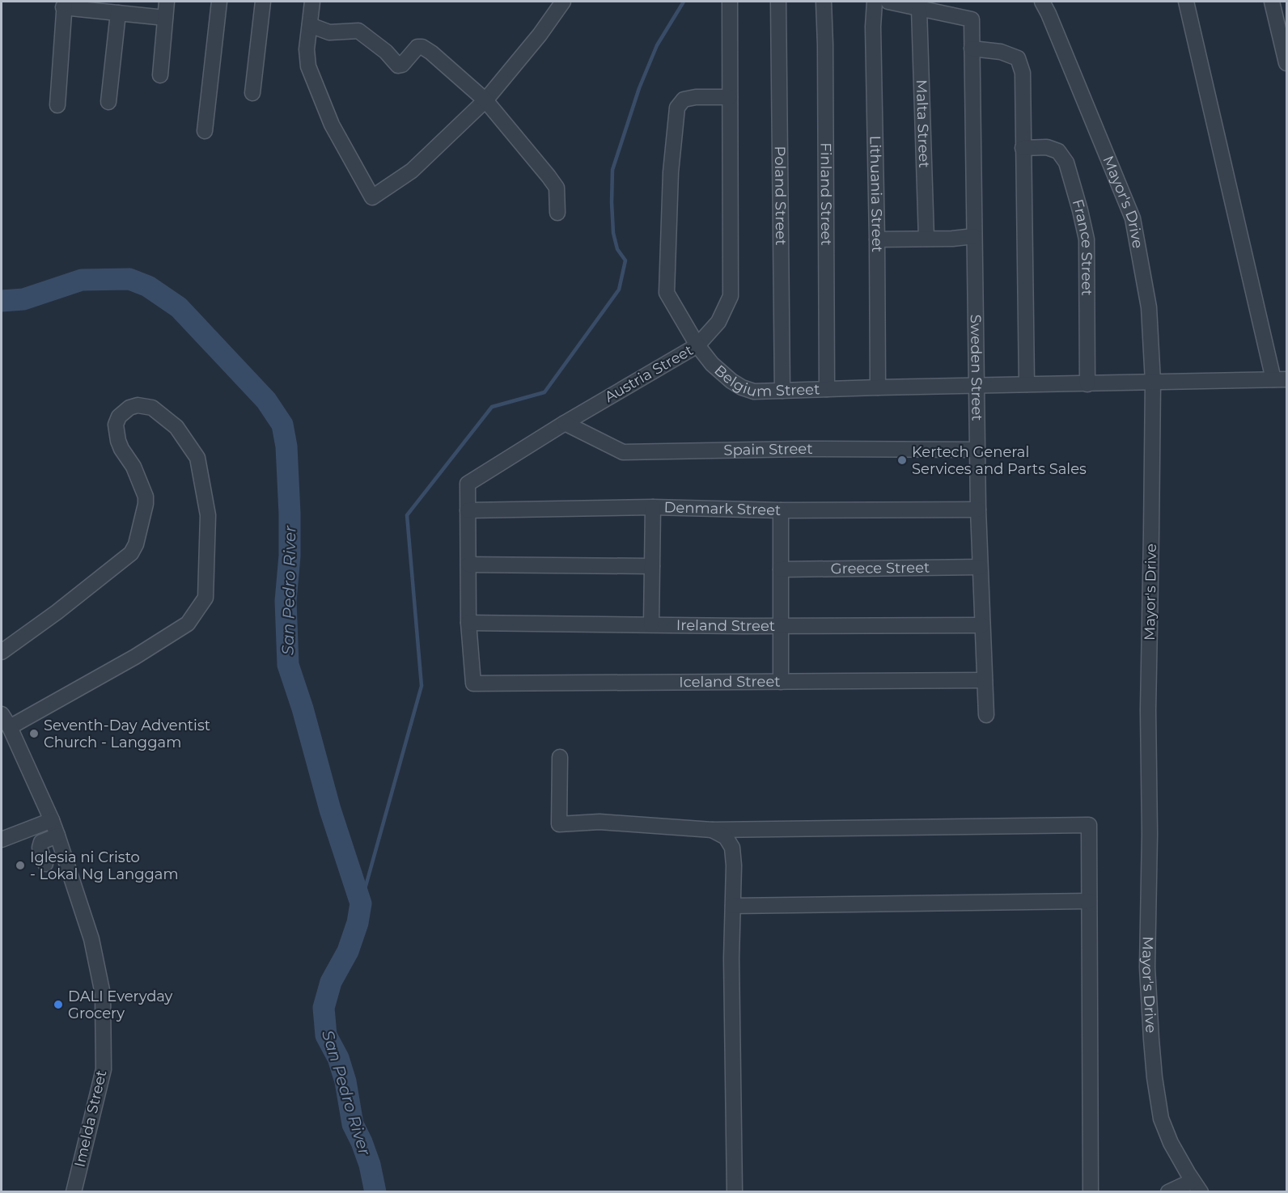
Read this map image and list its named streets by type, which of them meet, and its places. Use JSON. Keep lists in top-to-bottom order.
{
  "streets": {
    "street": [
      "Malta Street",
      "Lithuania Street",
      "Finland Street",
      "Poland Street",
      "Mayor's Drive",
      "France Street",
      "Sweden Street",
      "Austria Street",
      "Belgium Street",
      "Spain Street",
      "Denmark Street",
      "Greece Street",
      "Ireland Street",
      "Iceland Street",
      "Imelda Street"
    ]
  },
  "crossings": [
    ["Malta Street", "Sweden Street"],
    ["Lithuania Street", "Belgium Street"],
    ["Finland Street", "Belgium Street"],
    ["Poland Street", "Belgium Street"],
    ["Mayor's Drive", "Belgium Street"],
    ["France Street", "Belgium Street"],
    ["Sweden Street", "Belgium Street"],
    ["Sweden Street", "Spain Street"],
    ["Sweden Street", "Denmark Street"],
    ["Sweden Street", "Greece Street"],
    ["Sweden Street", "Ireland Street"],
    ["Sweden Street", "Iceland Street"],
    ["Austria Street", "Belgium Street"],
    ["Austria Street", "Spain Street"],
    ["Austria Street", "Denmark Street"],
    ["Austria Street", "Ireland Street"],
    ["Austria Street", "Iceland Street"]
  ],
  "water": ["San Pedro River"],
  "places": [
    "Kertech General Services and Parts Sales",
    "Seventh-Day Adventist Church - Langgam",
    "Iglesia ni Cristo - Lokal Ng Langgam",
    "DALI Everyday Grocery"
  ]
}
